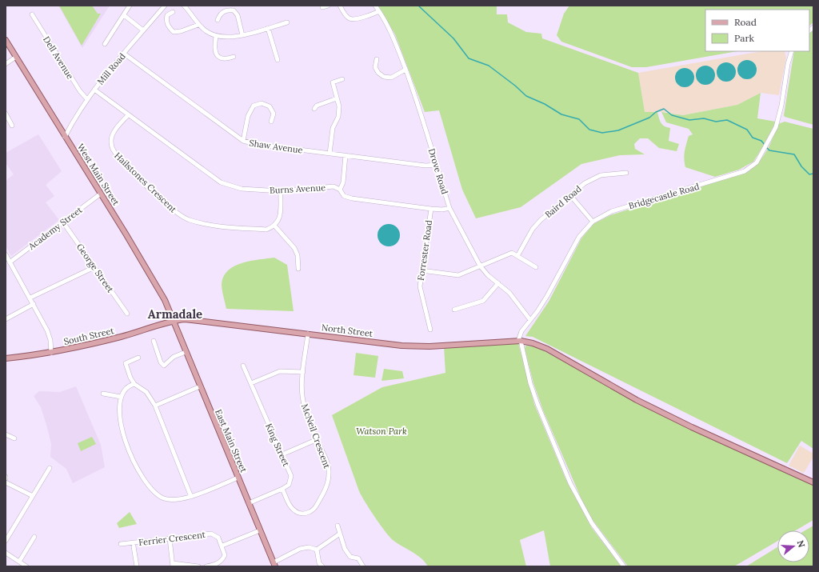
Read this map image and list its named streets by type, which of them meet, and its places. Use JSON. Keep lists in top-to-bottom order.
{
  "streets": {
    "main road": [
      "West Main Street",
      "North Street",
      "South Street",
      "East Main Street"
    ],
    "street": [
      "Dell Avenue",
      "Mill Road",
      "Shaw Avenue",
      "Drove Road",
      "Hailstones Crescent",
      "Burns Avenue",
      "Bridgecastle Road",
      "Baird Road",
      "Academy Street",
      "Forrester Road",
      "George Street",
      "McNeil Crescent",
      "King Street",
      "Ferrier Crescent"
    ]
  },
  "crossings": [
    ["Dell Avenue", "Mill Road"],
    ["Mill Road", "Shaw Avenue"],
    ["Mill Road", "West Main Street"],
    ["Mill Road", "Burns Avenue"],
    ["Shaw Avenue", "Drove Road"],
    ["Drove Road", "Burns Avenue"],
    ["Drove Road", "Bridgecastle Road"],
    ["West Main Street", "Academy Street"],
    ["West Main Street", "North Street"],
    ["West Main Street", "South Street"],
    ["West Main Street", "East Main Street"],
    ["Hailstones Crescent", "Burns Avenue"],
    ["Burns Avenue", "Forrester Road"],
    ["Bridgecastle Road", "North Street"],
    ["Academy Street", "George Street"],
    ["North Street", "South Street"],
    ["North Street", "McNeil Crescent"],
    ["North Street", "East Main Street"],
    ["South Street", "East Main Street"],
    ["McNeil Crescent", "King Street"]
  ],
  "districts": ["Armadale"],
  "parks": ["Watson Park"],
  "legend": ["Road", "Park"],
  "north": "right"
}
